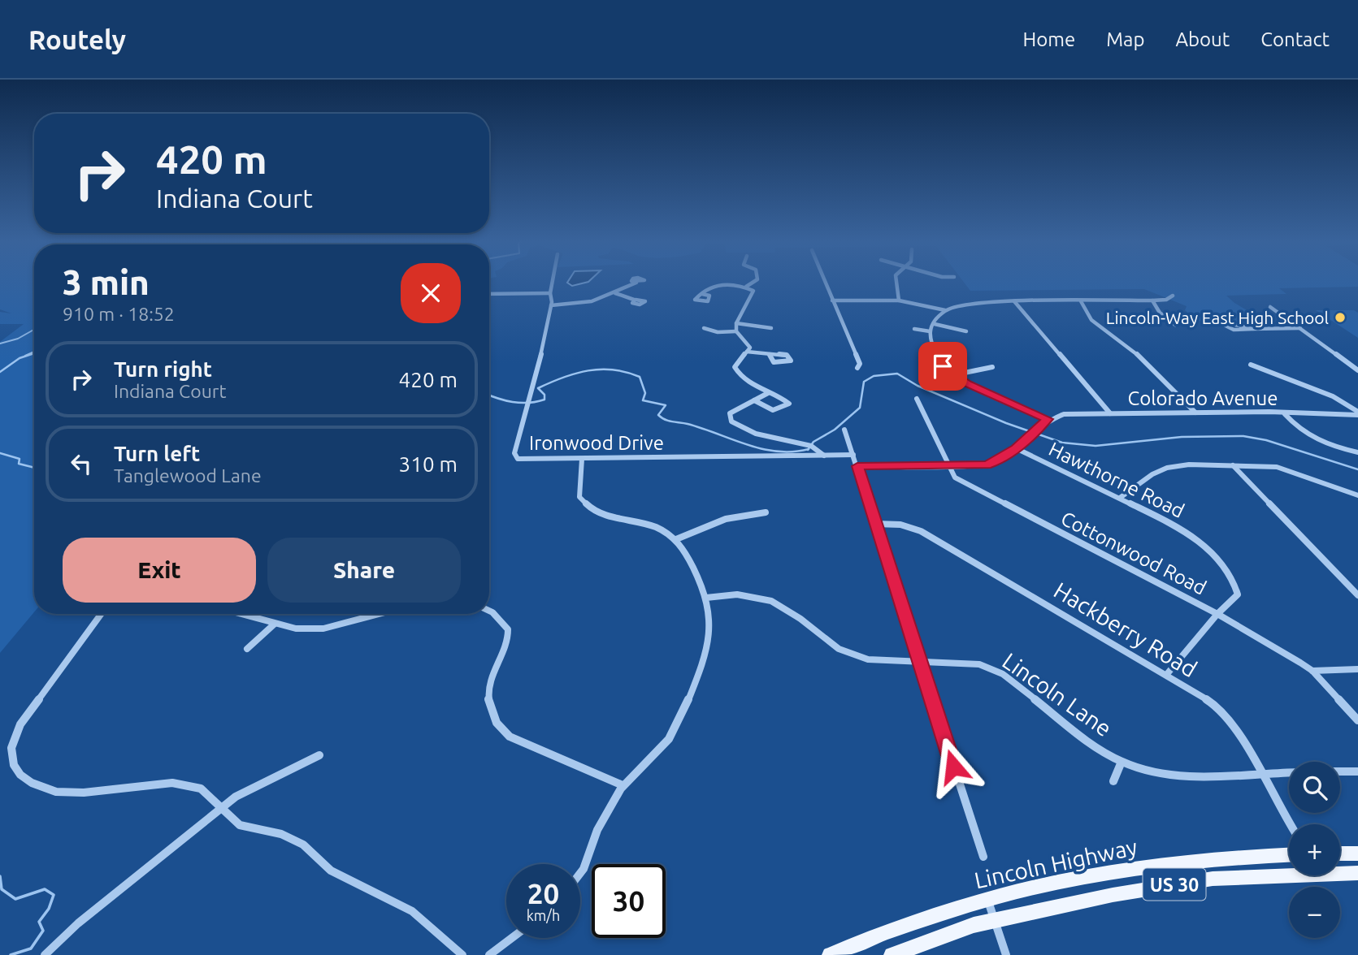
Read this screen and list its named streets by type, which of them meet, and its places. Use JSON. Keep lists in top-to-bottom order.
{
  "streets": {
    "main road": ["Lincoln Highway", "US 30"],
    "street": [
      "Colorado Avenue",
      "Ironwood Drive",
      "Hawthorne Road",
      "Cottonwood Road",
      "Hackberry Road",
      "Lincoln Lane"
    ]
  },
  "crossings": [
    ["Hawthorne Road", "Cottonwood Road"],
    ["Hawthorne Road", "Hackberry Road"],
    ["Hackberry Road", "Lincoln Lane"]
  ],
  "places": ["Lincoln-Way East High School"],
  "page": {
    "header": "Routely",
    "nav": [
      "Home",
      "Map",
      "About",
      "Contact"
    ],
    "turn": ["420 m", "Indiana Court"],
    "heading": ["3 min", "910 m · 18:52"],
    "list": [
      {
        "name": "Turn right",
        "note": "Indiana Court",
        "value": "420 m"
      },
      {
        "name": "Turn left",
        "note": "Tanglewood Lane",
        "value": "310 m"
      }
    ],
    "buttons": ["Exit", "Share"],
    "map_buttons": ["+", "−"],
    "speed": "20 km/h",
    "limit": "30"
  }
}
